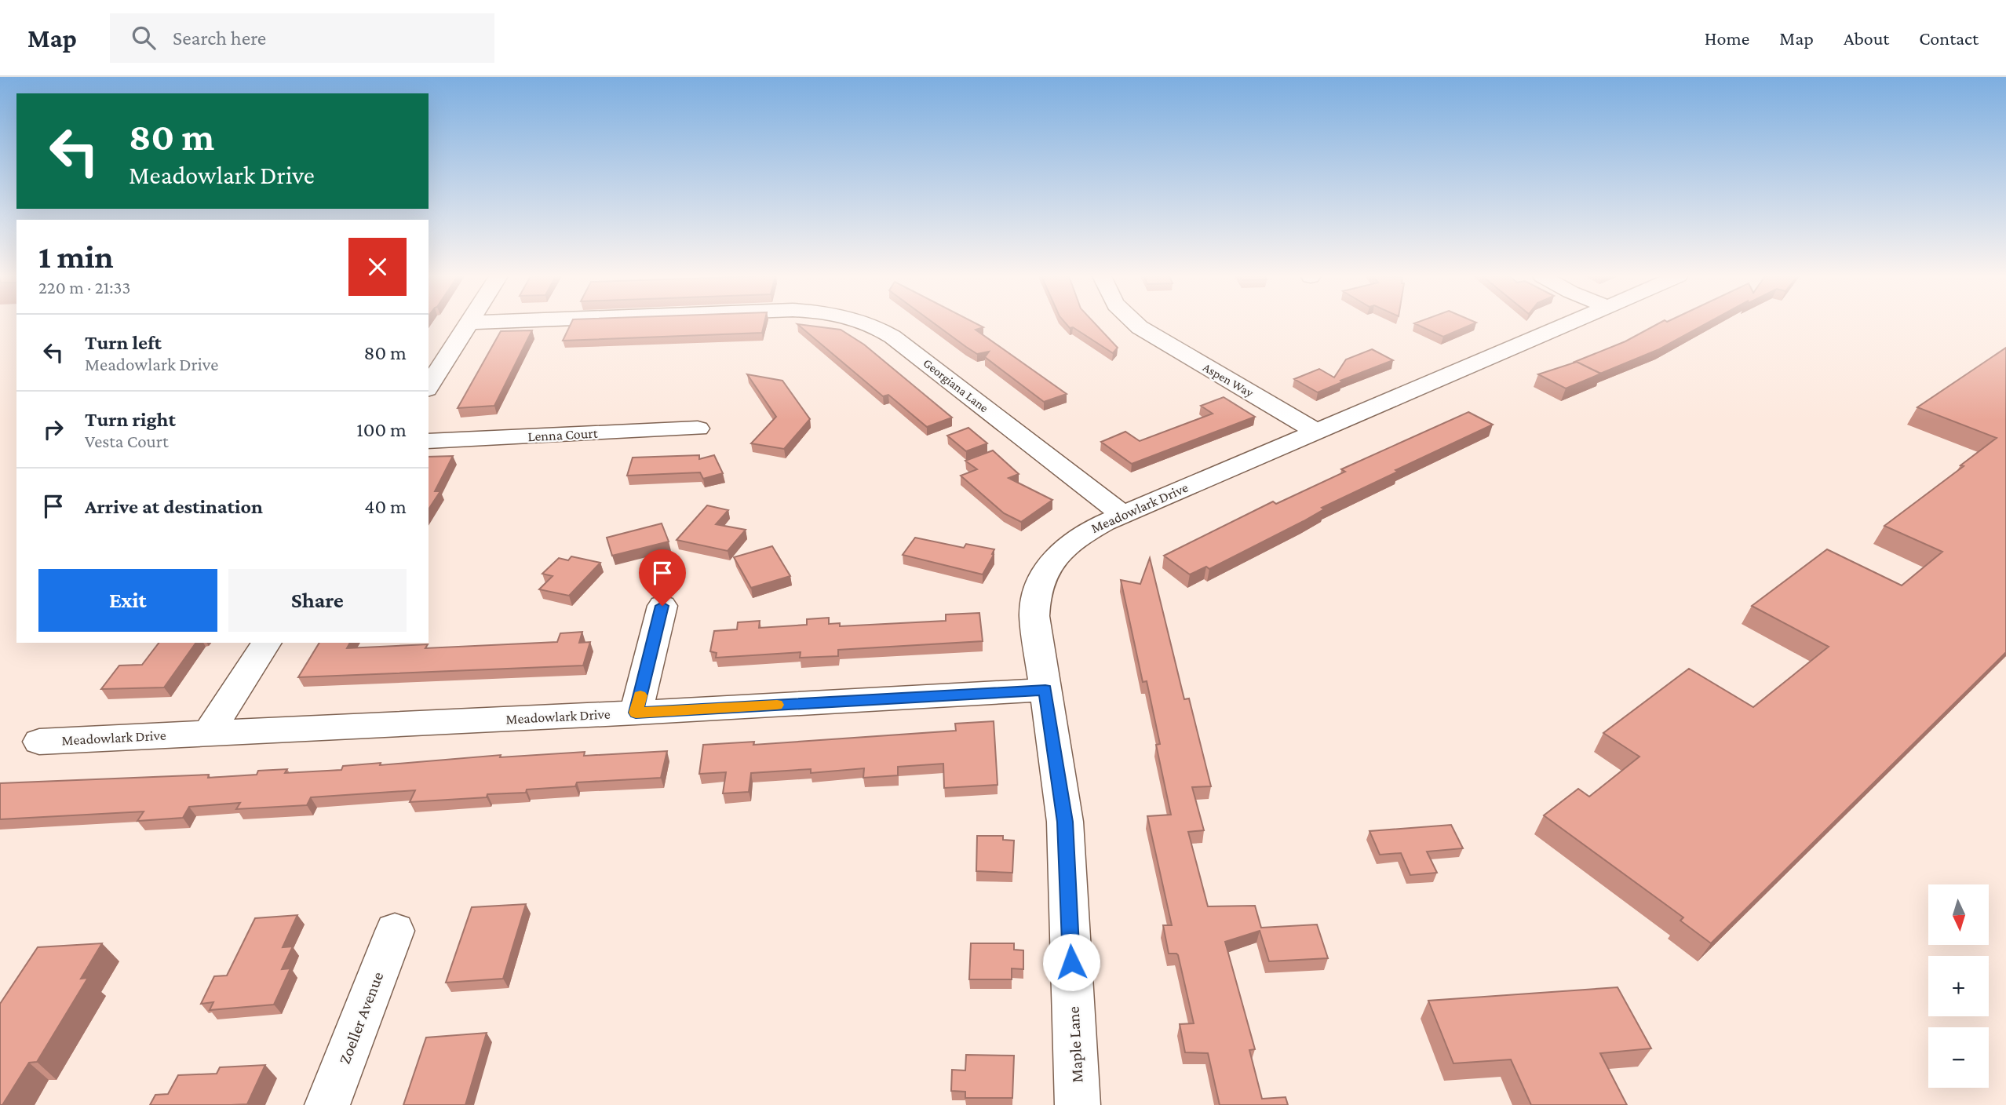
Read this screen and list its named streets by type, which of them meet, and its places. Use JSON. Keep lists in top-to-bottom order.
{
  "streets": {
    "street": [
      "Aspen Way",
      "Georgiana Lane",
      "Lenna Court",
      "Meadowlark Drive",
      "Zoeller Avenue",
      "Maple Lane"
    ]
  },
  "crossings": [
    ["Aspen Way", "Meadowlark Drive"],
    ["Georgiana Lane", "Meadowlark Drive"],
    ["Meadowlark Drive", "Maple Lane"]
  ],
  "north": "bottom",
  "page": {
    "header": "Map",
    "search": "Search here",
    "nav": [
      "Home",
      "Map",
      "About",
      "Contact"
    ],
    "turn": ["80 m", "Meadowlark Drive"],
    "heading": ["1 min", "220 m · 21:33"],
    "list": [
      {
        "name": "Turn left",
        "note": "Meadowlark Drive",
        "value": "80 m"
      },
      {
        "name": "Turn right",
        "note": "Vesta Court",
        "value": "100 m"
      },
      {
        "name": "Arrive at destination",
        "value": "40 m"
      }
    ],
    "buttons": ["Exit", "Share"],
    "map_buttons": ["+", "−"]
  }
}
